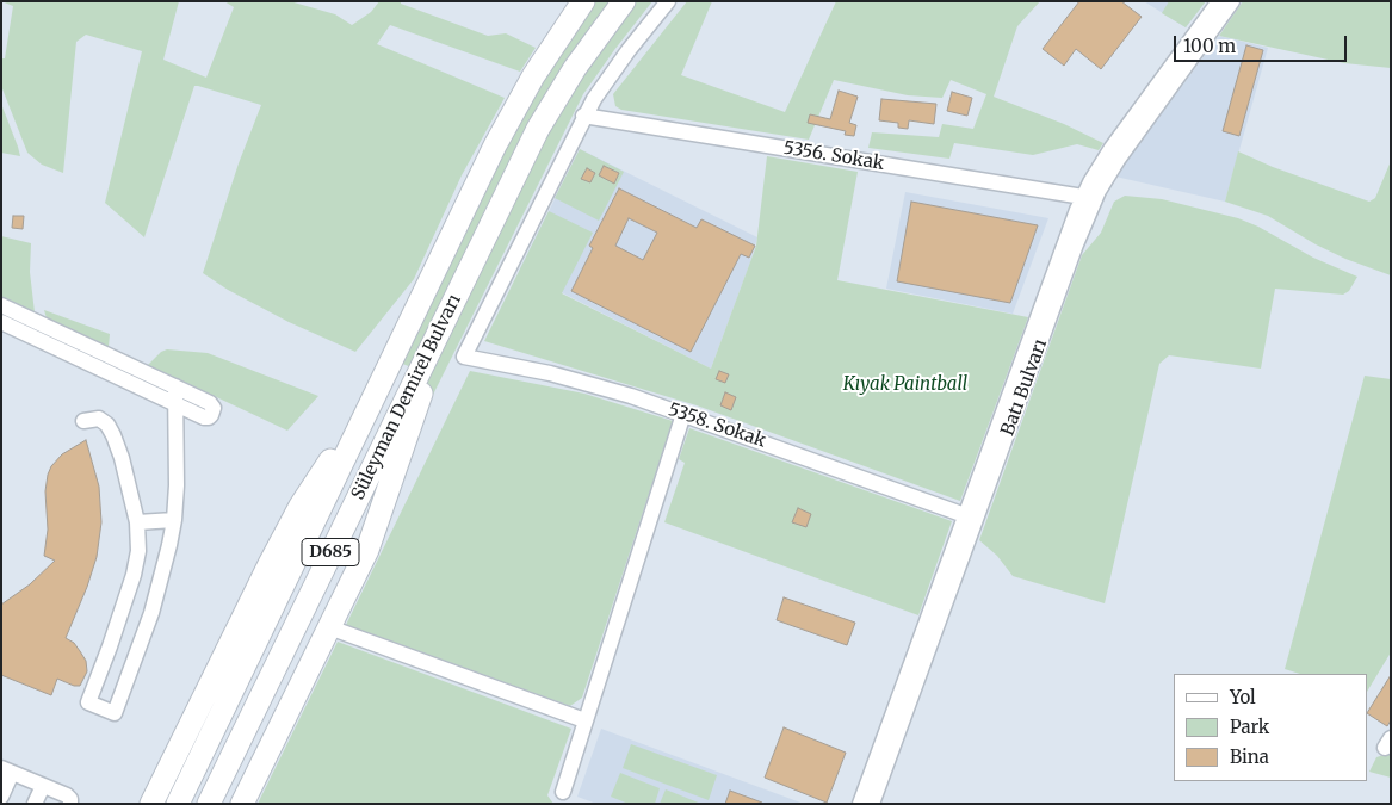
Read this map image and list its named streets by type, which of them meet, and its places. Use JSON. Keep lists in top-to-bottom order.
{
  "streets": {
    "highway": ["Süleyman Demirel Bulvarı", "D685"],
    "street": ["5356. Sokak", "Batı Bulvarı", "5358. Sokak"]
  },
  "crossings": [
    ["5356. Sokak", "Batı Bulvarı"],
    ["5356. Sokak", "5358. Sokak"],
    ["Batı Bulvarı", "5358. Sokak"]
  ],
  "parks": ["Kıyak Paintball"],
  "legend": ["Yol", "Park", "Bina"],
  "scale_bar": "100 m"
}
